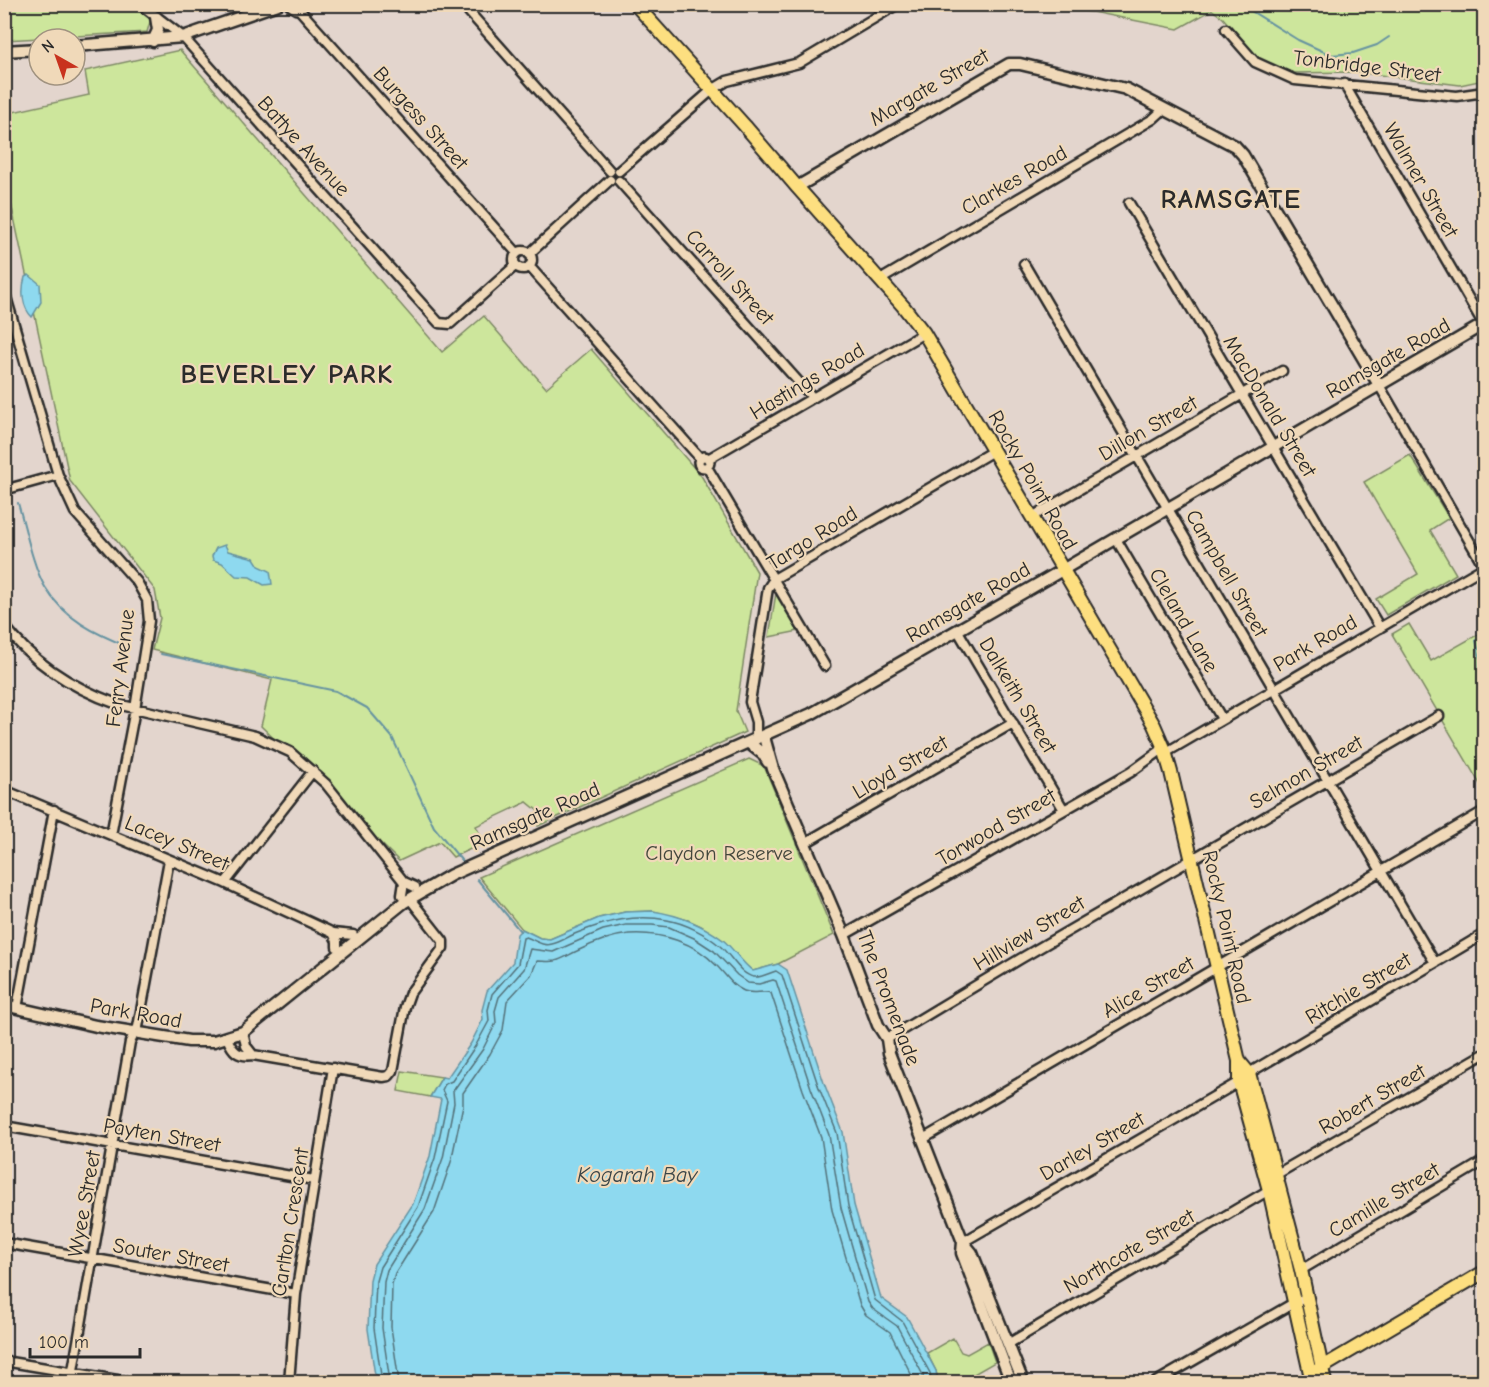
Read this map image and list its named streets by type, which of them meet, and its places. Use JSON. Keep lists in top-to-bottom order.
{
  "streets": {
    "main road": [
      "Margate Street",
      "Ramsgate Road",
      "Rocky Point Road",
      "Park Road",
      "The Promenade"
    ],
    "street": [
      "Tonbridge Street",
      "Burgess Street",
      "Battye Avenue",
      "Clarkes Road",
      "Walmer Street",
      "Carroll Street",
      "Hastings Road",
      "MacDonald Street",
      "Dillon Street",
      "Targo Road",
      "Campbell Street",
      "Cleland Lane",
      "Ferry Avenue",
      "Dalkeith Street",
      "Lloyd Street",
      "Selmon Street",
      "Torwood Street",
      "Lacey Street",
      "Hillview Street",
      "Alice Street",
      "Ritchie Street",
      "Robert Street",
      "Payten Street",
      "Darley Street",
      "Camille Street",
      "Wyee Street",
      "Carlton Crescent",
      "Northcote Street",
      "Souter Street"
    ]
  },
  "crossings": [
    ["Tonbridge Street", "Walmer Street"],
    ["Margate Street", "Clarkes Road"],
    ["Margate Street", "Ramsgate Road"],
    ["Margate Street", "Rocky Point Road"],
    ["Margate Street", "Park Road"],
    ["Burgess Street", "Battye Avenue"],
    ["Clarkes Road", "Rocky Point Road"],
    ["Walmer Street", "Ramsgate Road"],
    ["Carroll Street", "Hastings Road"],
    ["Ramsgate Road", "MacDonald Street"],
    ["Ramsgate Road", "Rocky Point Road"],
    ["Ramsgate Road", "Targo Road"],
    ["Ramsgate Road", "Campbell Street"],
    ["Ramsgate Road", "Cleland Lane"],
    ["Ramsgate Road", "Park Road"],
    ["Ramsgate Road", "Dalkeith Street"],
    ["Ramsgate Road", "Lacey Street"],
    ["Ramsgate Road", "The Promenade"],
    ["Hastings Road", "Rocky Point Road"],
    ["MacDonald Street", "Dillon Street"],
    ["MacDonald Street", "Park Road"],
    ["Dillon Street", "Rocky Point Road"],
    ["Dillon Street", "Campbell Street"],
    ["Rocky Point Road", "Targo Road"],
    ["Rocky Point Road", "Park Road"],
    ["Rocky Point Road", "Selmon Street"],
    ["Rocky Point Road", "Torwood Street"],
    ["Rocky Point Road", "Hillview Street"],
    ["Rocky Point Road", "Alice Street"],
    ["Rocky Point Road", "Ritchie Street"],
    ["Rocky Point Road", "Robert Street"],
    ["Rocky Point Road", "Darley Street"],
    ["Rocky Point Road", "Camille Street"],
    ["Rocky Point Road", "Northcote Street"],
    ["Targo Road", "The Promenade"],
    ["Campbell Street", "Park Road"],
    ["Campbell Street", "Selmon Street"],
    ["Campbell Street", "Alice Street"],
    ["Campbell Street", "Ritchie Street"],
    ["Cleland Lane", "Park Road"],
    ["Park Road", "Torwood Street"],
    ["Park Road", "Wyee Street"],
    ["Ferry Avenue", "Lacey Street"],
    ["Dalkeith Street", "Lloyd Street"],
    ["Dalkeith Street", "Torwood Street"],
    ["Lloyd Street", "The Promenade"],
    ["Selmon Street", "Hillview Street"],
    ["Torwood Street", "The Promenade"],
    ["Lacey Street", "Wyee Street"],
    ["Hillview Street", "The Promenade"],
    ["Alice Street", "The Promenade"],
    ["The Promenade", "Darley Street"],
    ["The Promenade", "Northcote Street"],
    ["Payten Street", "Wyee Street"],
    ["Payten Street", "Carlton Crescent"],
    ["Wyee Street", "Souter Street"],
    ["Carlton Crescent", "Souter Street"]
  ],
  "districts": ["RAMSGATE", "BEVERLEY PARK"],
  "water": ["Kogarah Bay"],
  "parks": ["Claydon Reserve"],
  "scale_bar": "100 m",
  "north": "top left"
}
